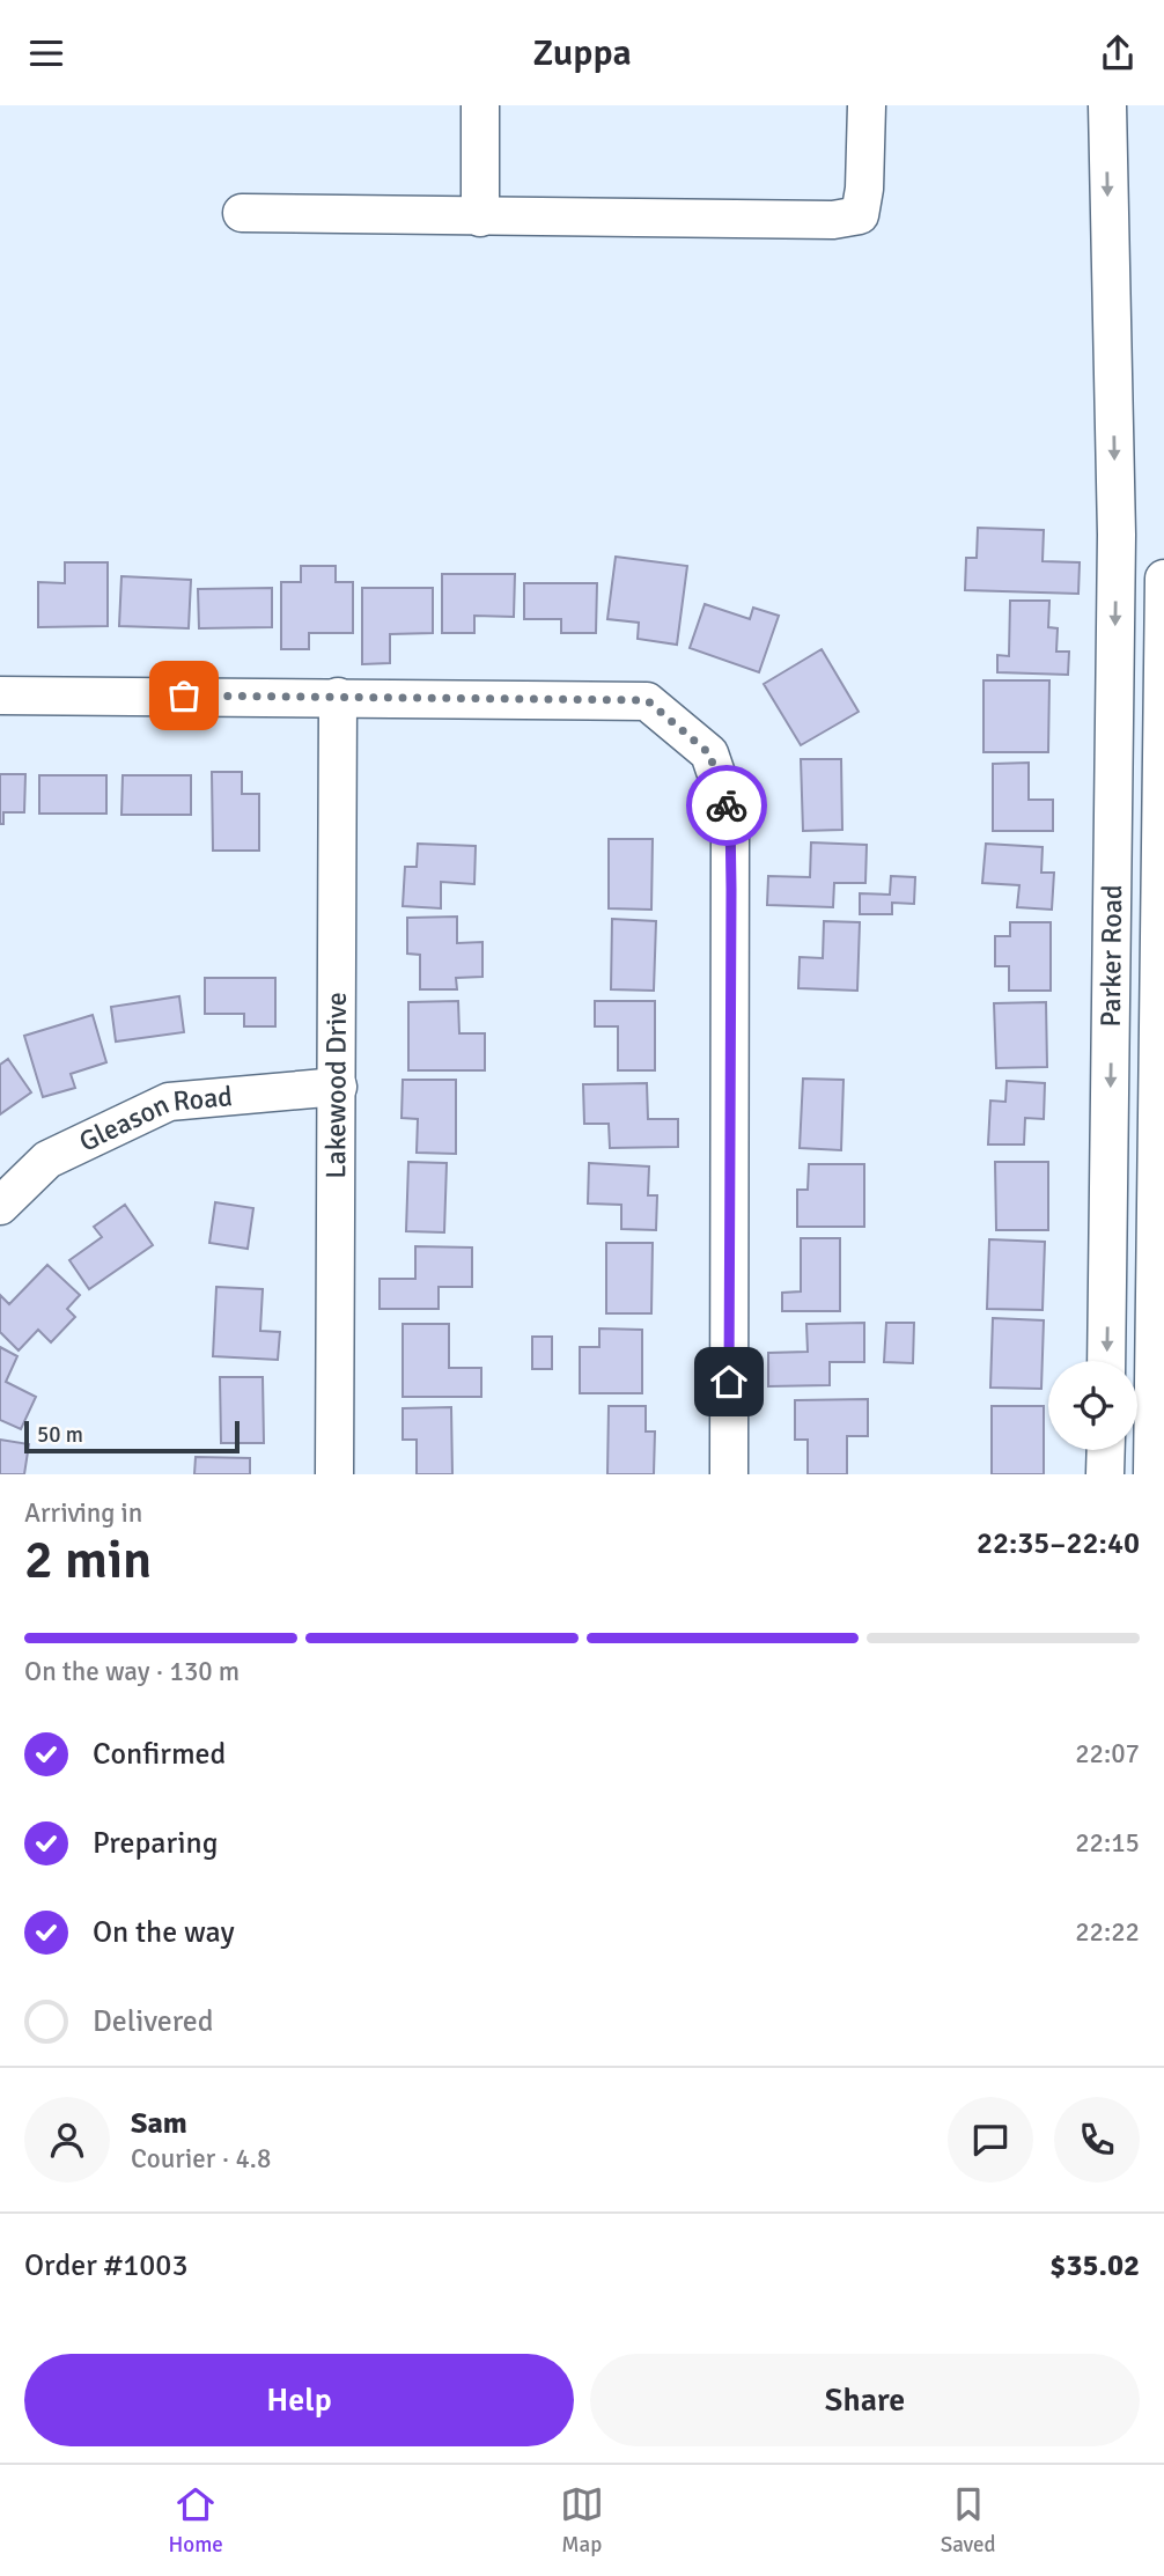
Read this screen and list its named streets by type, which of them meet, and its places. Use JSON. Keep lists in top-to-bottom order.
{
  "streets": {
    "street": ["Parker Road", "Lakewood Drive", "Gleason Road"]
  },
  "crossings": [
    ["Lakewood Drive", "Gleason Road"]
  ],
  "scale_bar": "50 m",
  "page": {
    "header": "Zuppa",
    "scale": "50 m",
    "heading": ["2 min", "Arriving in", "22:35–22:40"],
    "panel": [
      "Sam",
      "Courier · 4.8",
      "Order #1003",
      "$35.02"
    ],
    "bar": "On the way · 130 m",
    "list": [
      ["Confirmed", "22:07"],
      ["Preparing", "22:15"],
      ["On the way", "22:22"],
      "Delivered"
    ],
    "buttons": ["Help", "Share"],
    "tabs": ["Home", "Map", "Saved"]
  }
}
